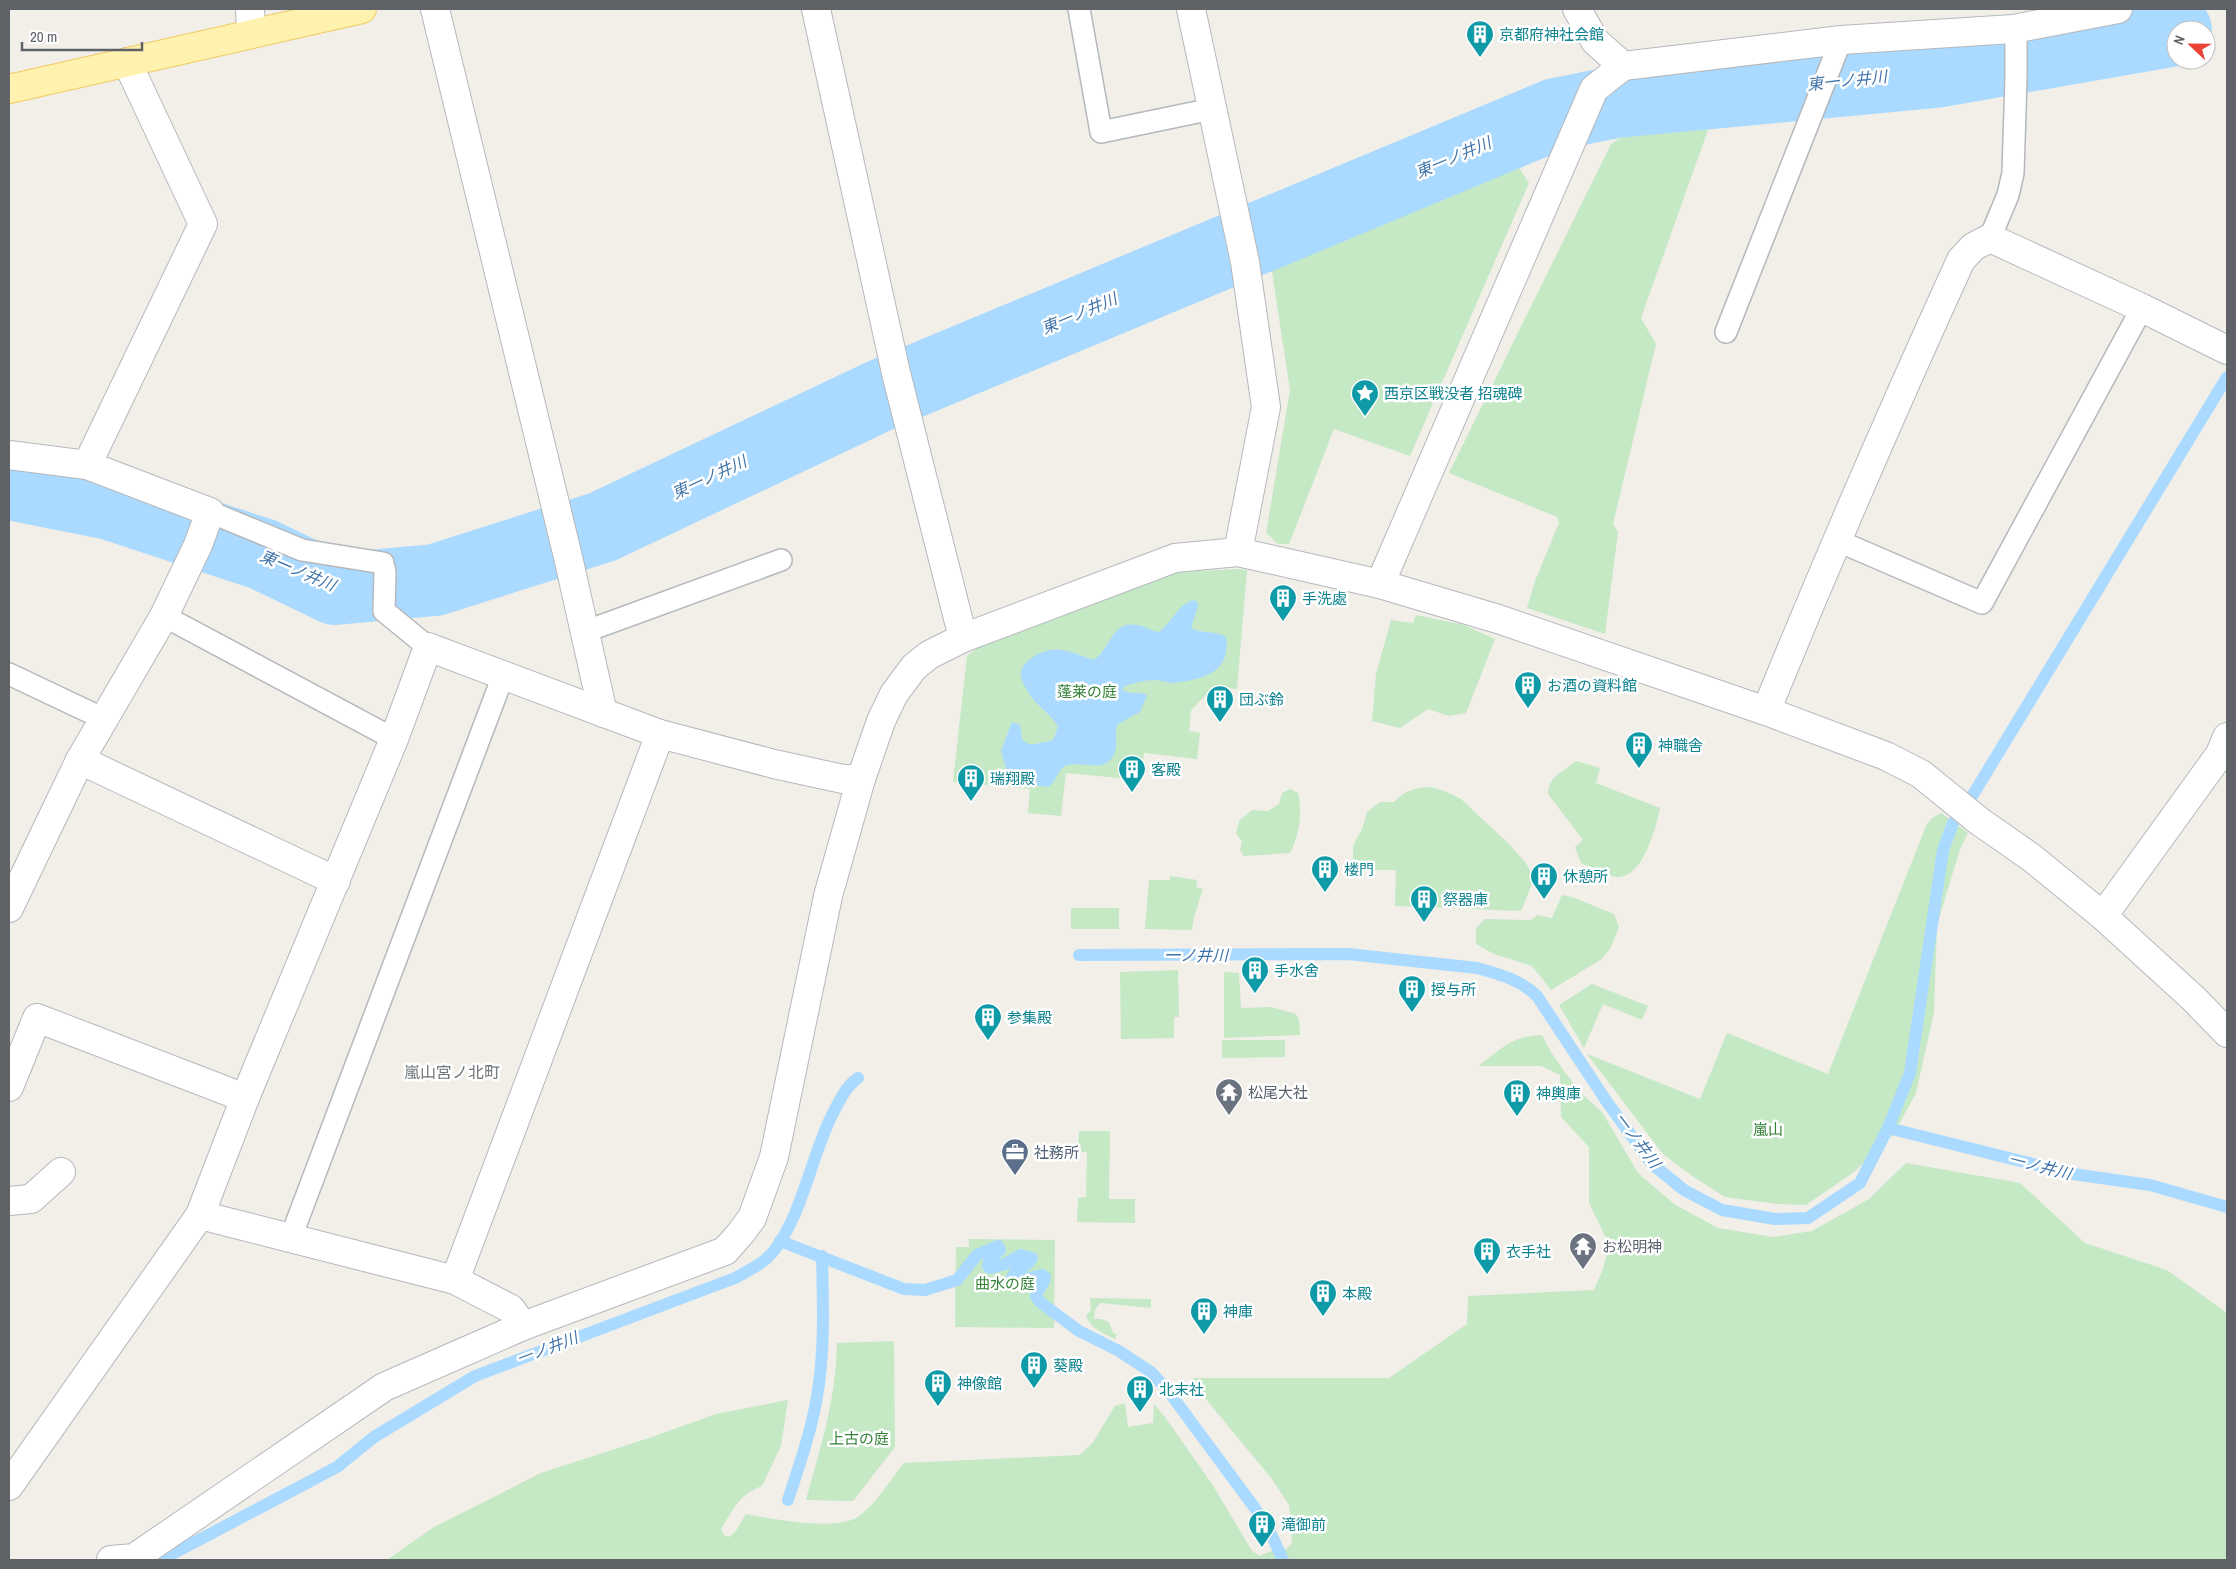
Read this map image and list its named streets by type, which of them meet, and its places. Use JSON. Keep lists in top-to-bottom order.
{
  "districts": ["嵐山宮ノ北町"],
  "water": ["東一ノ井川", "一ノ井川"],
  "parks": [
    "蓬莱の庭",
    "嵐山",
    "曲水の庭",
    "上古の庭"
  ],
  "places": {
    "building": [
      "京都府神社会館",
      "手洗處",
      "お酒の資料館",
      "団ぶ鈴",
      "神職舎",
      "客殿",
      "瑞翔殿",
      "楼門",
      "休憩所",
      "祭器庫",
      "手水舍",
      "授与所",
      "参集殿",
      "神輿庫",
      "衣手社",
      "本殿",
      "神庫",
      "葵殿",
      "神像館",
      "北末社",
      "滝御前"
    ],
    "place": ["西京区戦没者 招魂碑"],
    "temple": ["松尾大社", "お松明神"],
    "office": ["社務所"]
  },
  "scale_bar": "20 m",
  "north": "left"
}
